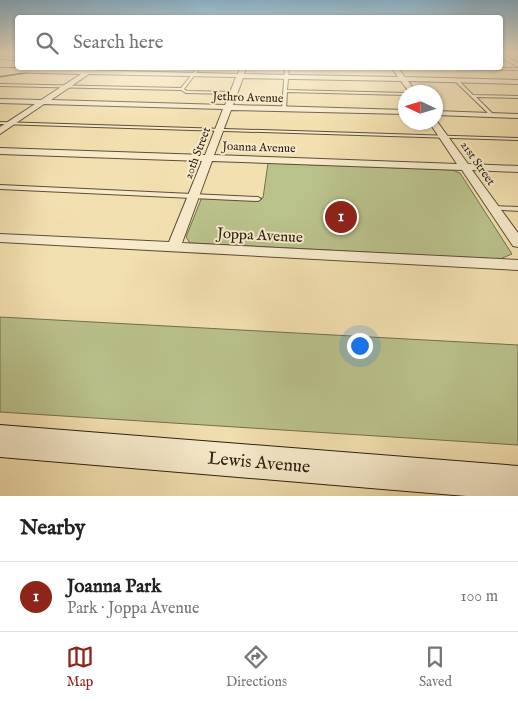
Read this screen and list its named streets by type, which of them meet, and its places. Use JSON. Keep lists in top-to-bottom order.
{
  "streets": {
    "main road": ["Lewis Avenue"],
    "street": [
      "Jethro Avenue",
      "Joanna Avenue",
      "20th Street",
      "21st Street",
      "Joppa Avenue"
    ]
  },
  "crossings": [
    ["Jethro Avenue", "20th Street"],
    ["Joanna Avenue", "20th Street"],
    ["Joanna Avenue", "21st Street"],
    ["20th Street", "Joppa Avenue"]
  ],
  "north": "left",
  "page": {
    "search": "Search here",
    "pins": "1",
    "heading": "Nearby",
    "list": [
      {
        "mark": "1",
        "name": "Joanna Park",
        "note": "Park · Joppa Avenue",
        "value": "100 m"
      }
    ],
    "nav": ["Map", "Directions", "Saved"]
  }
}
